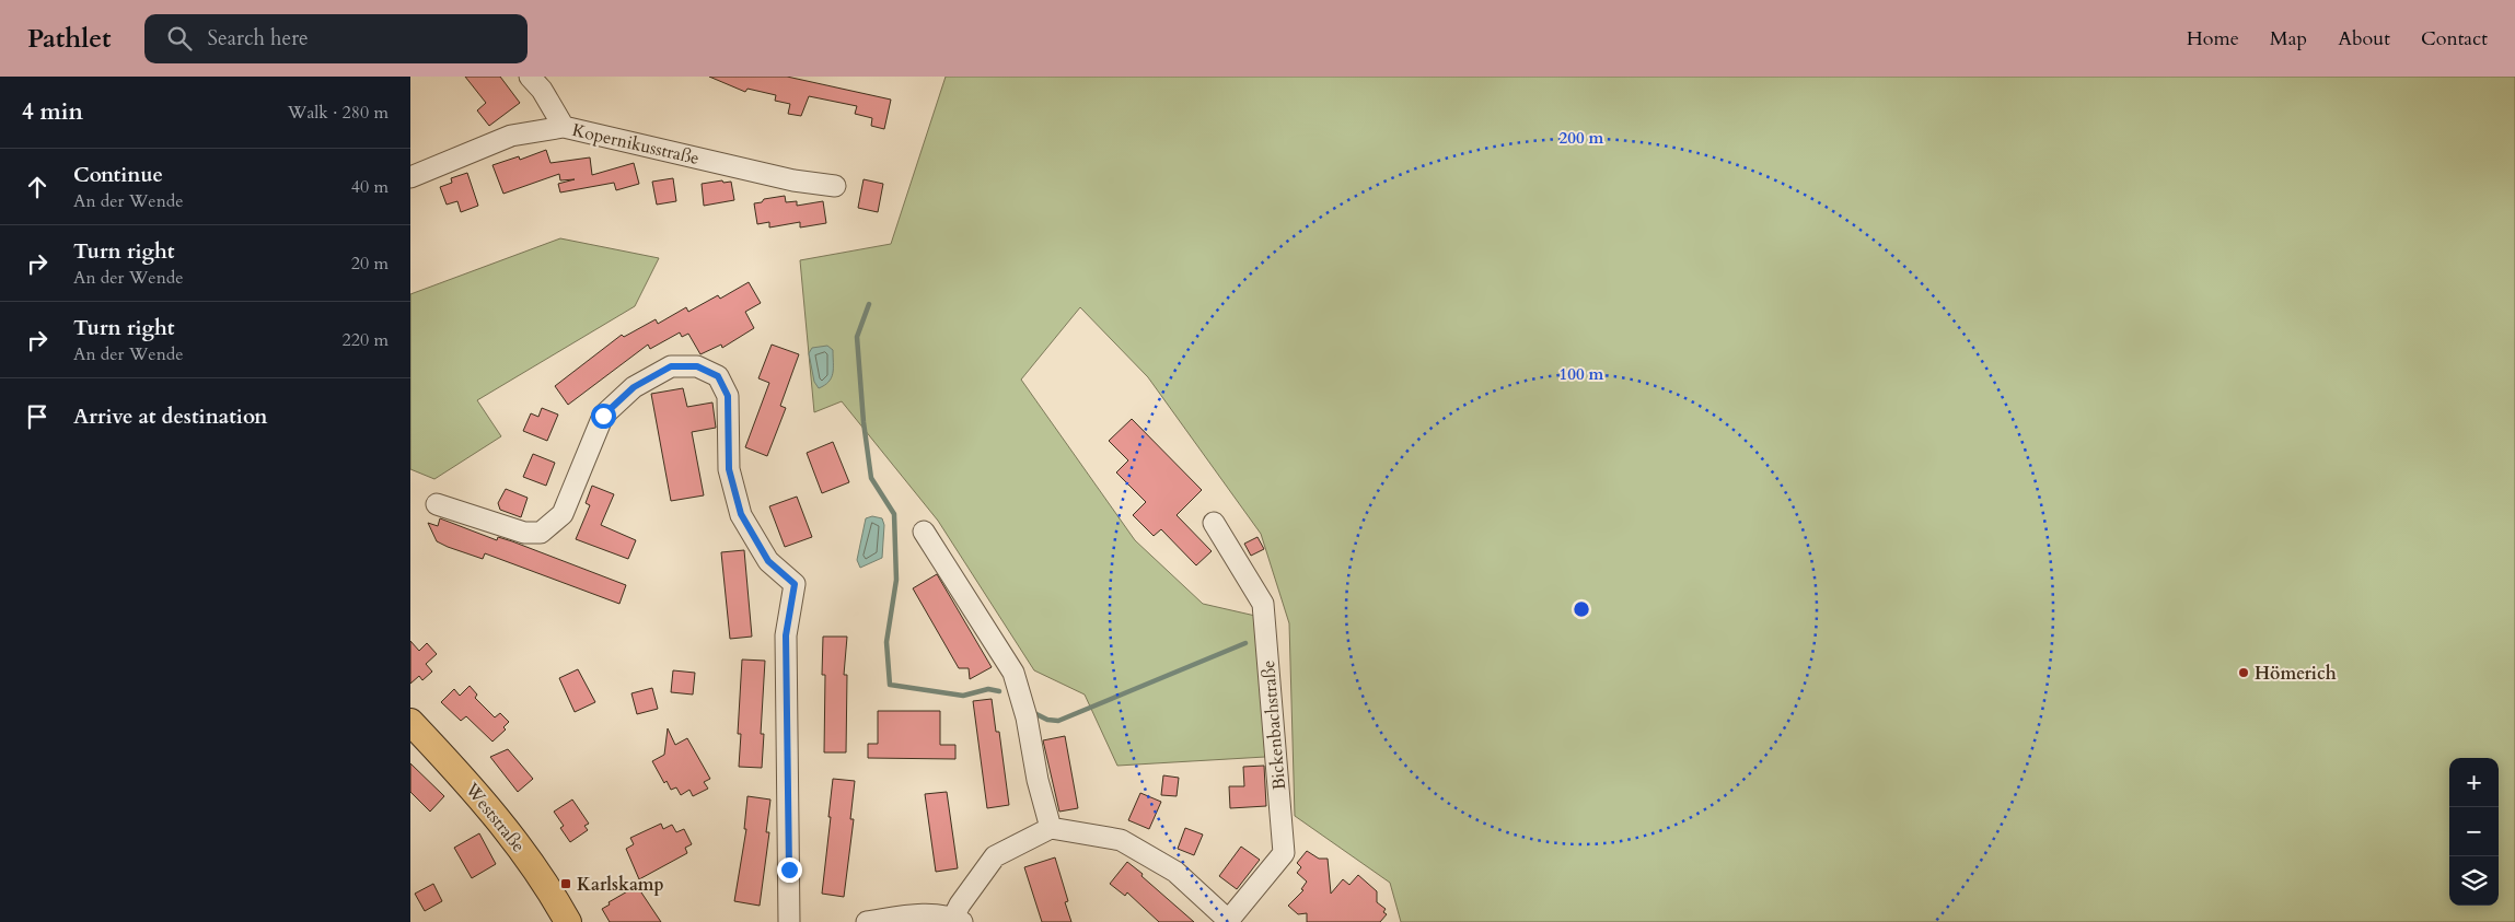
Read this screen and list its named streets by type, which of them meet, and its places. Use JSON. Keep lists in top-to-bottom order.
{
  "streets": {
    "main road": ["Weststraße"],
    "street": ["Kopernikusstraße", "Bickenbachstraße"]
  },
  "places": {
    "other": ["Hömerich"],
    "transit": ["Karlskamp"]
  },
  "page": {
    "header": "Pathlet",
    "search": "Search here",
    "nav": [
      "Home",
      "Map",
      "About",
      "Contact"
    ],
    "heading": ["4 min", "Walk · 280 m"],
    "list": [
      ["Continue", "An der Wende", "40 m"],
      ["Turn right", "An der Wende", "20 m"],
      ["Turn right", "An der Wende", "220 m"],
      "Arrive at destination"
    ],
    "map_buttons": ["+", "−"]
  },
  "rings": ["200 m", "100 m"]
}
